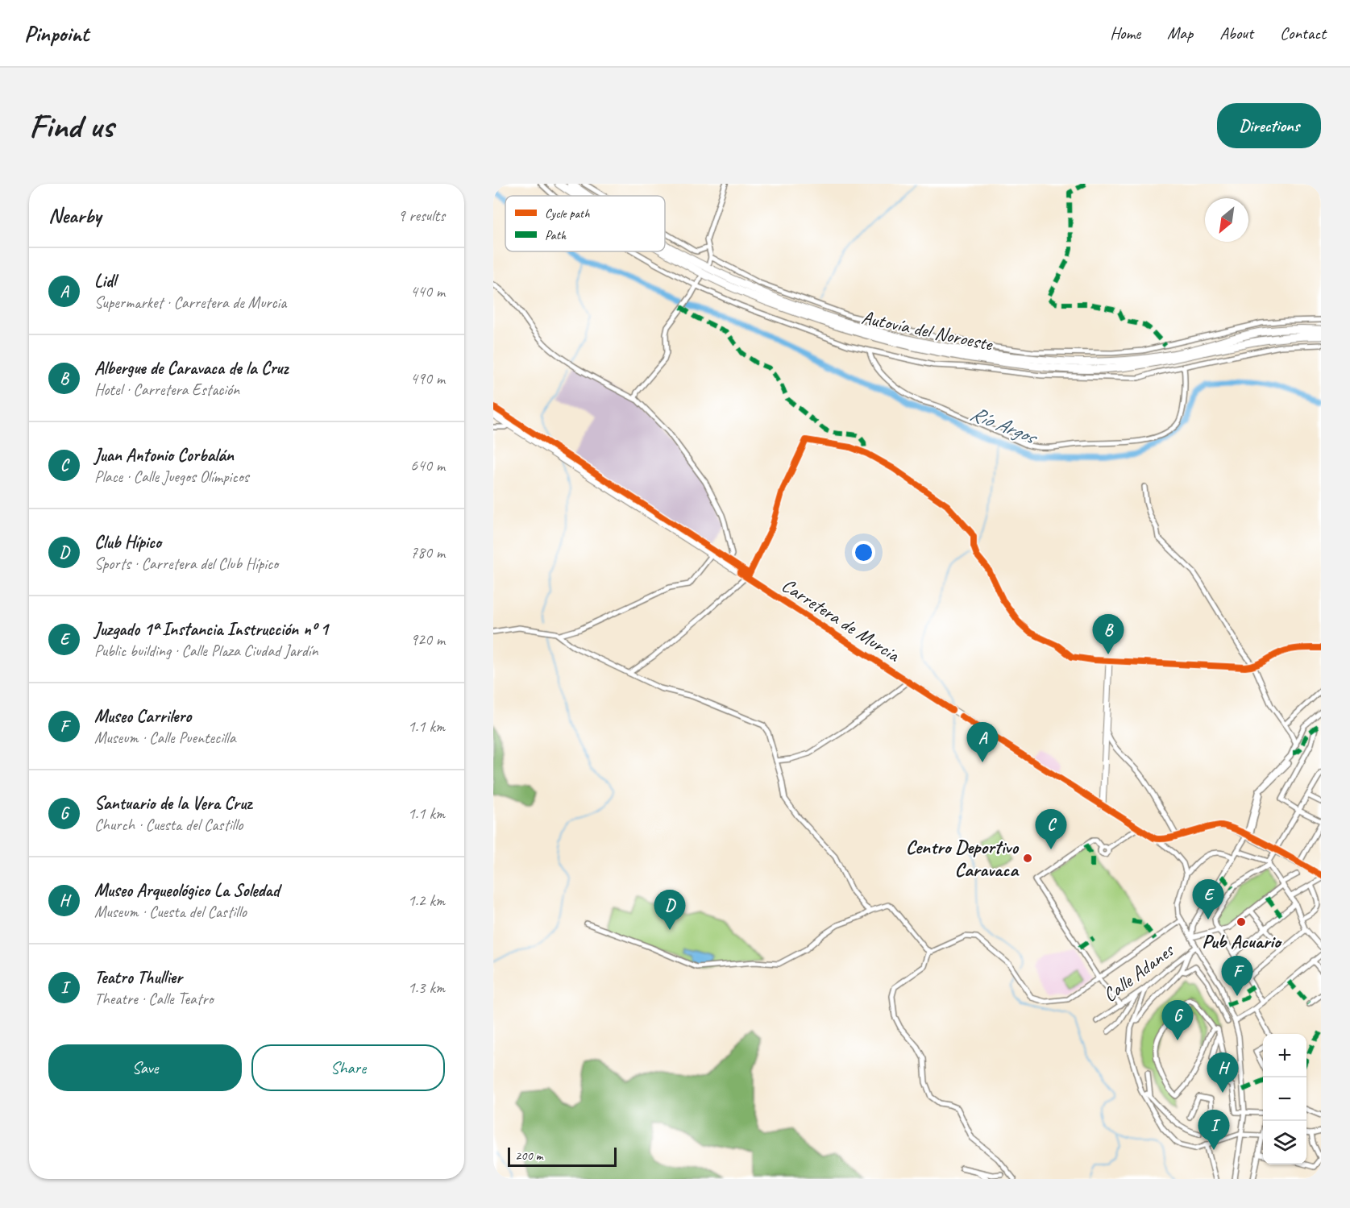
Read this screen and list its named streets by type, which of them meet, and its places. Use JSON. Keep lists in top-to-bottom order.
{
  "streets": {
    "highway": ["Autovía del Noroeste"],
    "main road": ["Carretera de Murcia"],
    "street": ["Calle Adanes"]
  },
  "water": ["Río Argos"],
  "places": ["Centro Deportivo Caravaca", "Pub Acuario"],
  "legend": ["Cycle path", "Path"],
  "scale_bar": "200 m",
  "north": "bottom left",
  "page": {
    "header": "Pinpoint",
    "nav": [
      "Home",
      "Map",
      "About",
      "Contact"
    ],
    "buttons": [
      "Directions",
      ["Save", "Share"]
    ],
    "title": "Find us",
    "heading": ["Nearby", "9 results"],
    "list": [
      {
        "mark": "A",
        "name": "Lidl",
        "note": "Supermarket · Carretera de Murcia",
        "value": "440 m"
      },
      {
        "mark": "B",
        "name": "Albergue de Caravaca de la Cruz",
        "note": "Hotel · Carretera Estación",
        "value": "490 m"
      },
      {
        "mark": "C",
        "name": "Juan Antonio Corbalán",
        "note": "Place · Calle Juegos Olímpicos",
        "value": "640 m"
      },
      {
        "mark": "D",
        "name": "Club Hípico",
        "note": "Sports · Carretera del Club Hípico",
        "value": "780 m"
      },
      {
        "mark": "E",
        "name": "Juzgado 1ª Instancia Instrucción nº 1",
        "note": "Public building · Calle Plaza Ciudad Jardín",
        "value": "920 m"
      },
      {
        "mark": "F",
        "name": "Museo Carrilero",
        "note": "Museum · Calle Puentecilla",
        "value": "1.1 km"
      },
      {
        "mark": "G",
        "name": "Santuario de la Vera Cruz",
        "note": "Church · Cuesta del Castillo",
        "value": "1.1 km"
      },
      {
        "mark": "H",
        "name": "Museo Arqueológico La Soledad",
        "note": "Museum · Cuesta del Castillo",
        "value": "1.2 km"
      },
      {
        "mark": "I",
        "name": "Teatro Thullier",
        "note": "Theatre · Calle Teatro",
        "value": "1.3 km"
      }
    ],
    "pins": [
      "B",
      "A",
      "C",
      "E",
      "D",
      "F",
      "G",
      "H",
      "I"
    ],
    "map_buttons": ["+", "−"],
    "scale": "200 m"
  }
}
